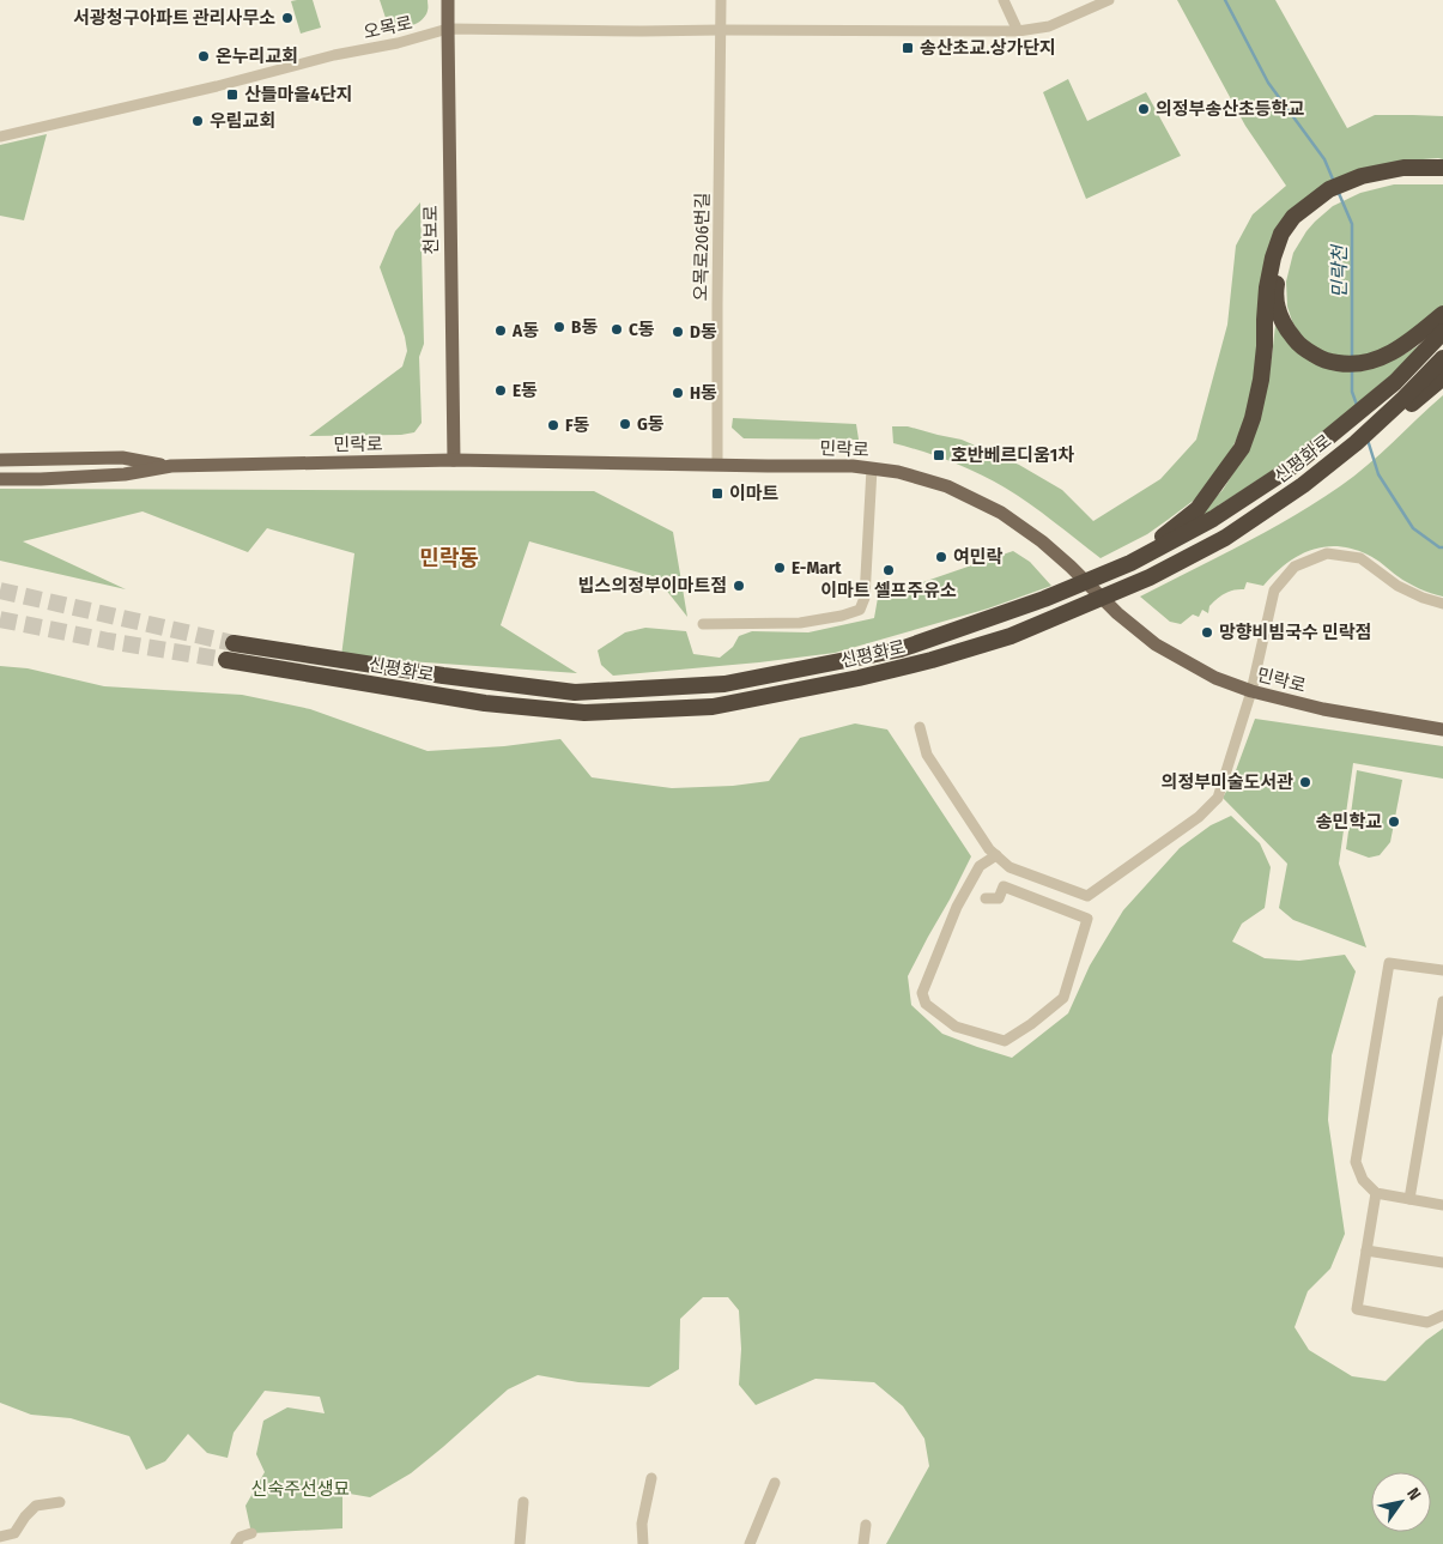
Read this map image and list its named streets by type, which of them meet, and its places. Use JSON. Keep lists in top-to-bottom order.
{
  "streets": {
    "highway": ["신평화로"],
    "main road": ["천보로", "민락로"],
    "street": ["오목로", "오목로206번길"]
  },
  "crossings": [
    ["오목로", "천보로"],
    ["오목로", "오목로206번길"],
    ["천보로", "민락로"],
    ["오목로206번길", "민락로"]
  ],
  "districts": ["민락동"],
  "water": ["민락천"],
  "parks": ["신숙주선생묘"],
  "places": {
    "other": [
      "서광청구아파트 관리사무소",
      "온누리교회",
      "의정부송산초등학교",
      "우림교회",
      "B동",
      "C동",
      "A동",
      "D동",
      "E동",
      "H동",
      "G동",
      "F동",
      "여민락",
      "E-Mart",
      "이마트 셀프주유소",
      "빕스의정부이마트점",
      "망향비빔국수 민락점",
      "의정부미술도서관",
      "송민학교"
    ],
    "transit": [
      "송산초교.상가단지",
      "산들마을4단지",
      "호반베르디움1차",
      "이마트"
    ]
  },
  "north": "top right"
}
